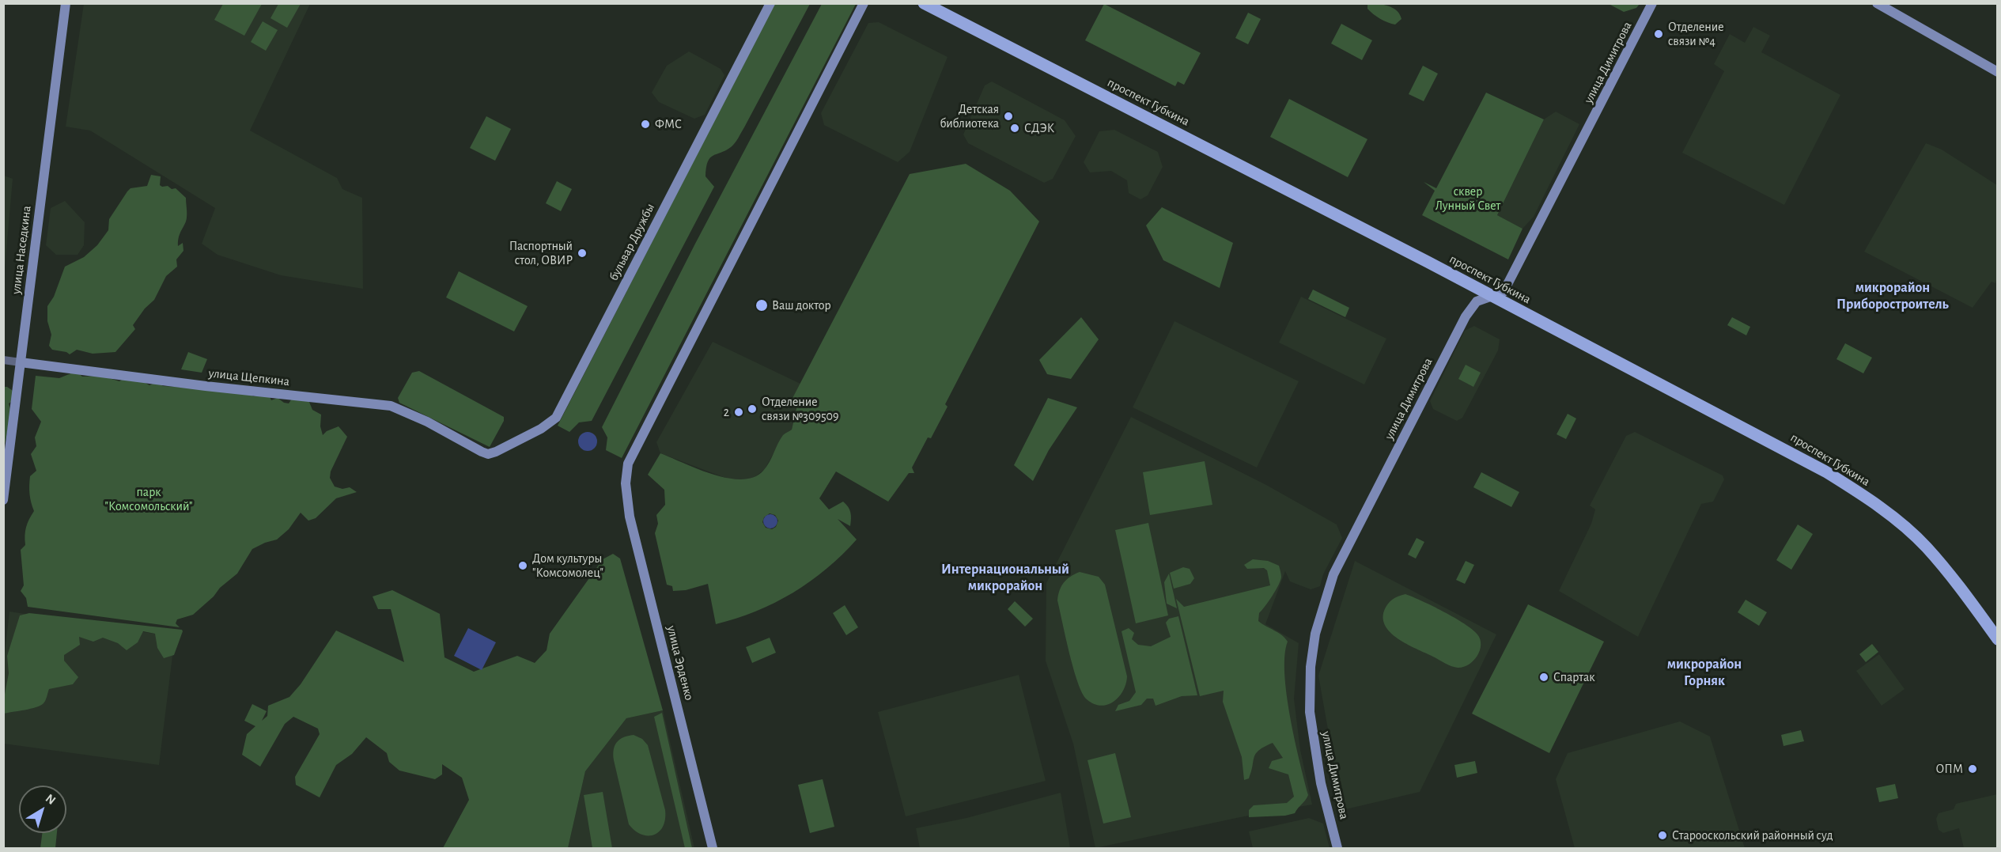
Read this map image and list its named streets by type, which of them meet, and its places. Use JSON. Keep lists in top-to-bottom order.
{
  "streets": {
    "main road": [
      "улица Димитрова",
      "проспект Губкина",
      "бульвар Дружбы",
      "улица Наседкина",
      "улица Щепкина",
      "улица Эрденко"
    ]
  },
  "crossings": [
    ["улица Димитрова", "проспект Губкина"],
    ["бульвар Дружбы", "улица Щепкина"],
    ["улица Наседкина", "улица Щепкина"]
  ],
  "districts": ["микрорайон Приборостроитель", "Интернациональный микрорайон", "микрорайон Горняк"],
  "parks": ["сквер Лунный Свет", "парк \"Комсомольский\""],
  "places": [
    "Отделение связи №4",
    "Детская библиотека",
    "ФМС",
    "СДЭК",
    "Паспортный стол, ОВИР",
    "Ваш доктор",
    "Отделение связи №309509",
    "2",
    "Дом культуры \"Комсомолец\"",
    "Спартак",
    "ОПМ",
    "Старооскольский районный суд"
  ],
  "north": "top right"
}
